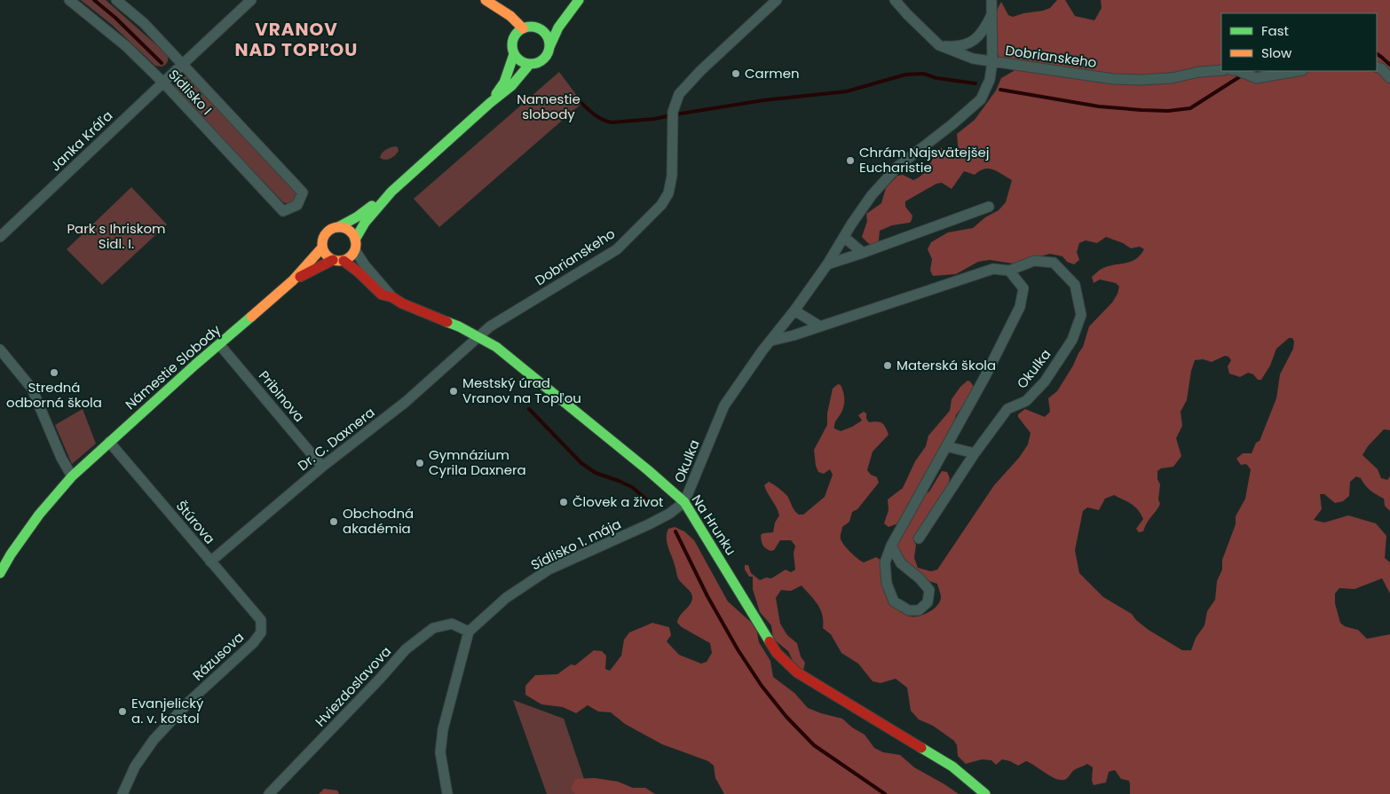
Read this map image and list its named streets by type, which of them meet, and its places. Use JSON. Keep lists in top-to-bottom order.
{
  "streets": {
    "street": [
      "Dobrianskeho",
      "Sídlisko I",
      "Janka Kráľa",
      "Námestie Slobody",
      "Okulka",
      "Pribinova",
      "Dr. C. Daxnera",
      "Štúrova",
      "Na Hrunku",
      "Sídlisko 1. mája",
      "Rázusova",
      "Hviezdoslavova"
    ]
  },
  "crossings": [
    ["Dobrianskeho", "Okulka"],
    ["Dobrianskeho", "Dr. C. Daxnera"],
    ["Dobrianskeho", "Na Hrunku"],
    ["Sídlisko I", "Janka Kráľa"],
    ["Námestie Slobody", "Pribinova"],
    ["Námestie Slobody", "Štúrova"],
    ["Námestie Slobody", "Na Hrunku"],
    ["Okulka", "Na Hrunku"],
    ["Okulka", "Sídlisko 1. mája"],
    ["Pribinova", "Dr. C. Daxnera"],
    ["Dr. C. Daxnera", "Štúrova"],
    ["Dr. C. Daxnera", "Na Hrunku"],
    ["Štúrova", "Rázusova"],
    ["Na Hrunku", "Sídlisko 1. mája"],
    ["Sídlisko 1. mája", "Hviezdoslavova"]
  ],
  "districts": ["VRANOV NAD TOPĽOU"],
  "parks": ["Namestie slobody", "Park s Ihriskom Sidl. I."],
  "places": [
    "Carmen",
    "Chrám Najsvätejšej Eucharistie",
    "Materská škola",
    "Stredná odborná škola",
    "Mestský úrad Vranov na Topľou",
    "Gymnázium Cyrila Daxnera",
    "Človek a život",
    "Obchodná akadémia",
    "Evanjelický a. v. kostol"
  ],
  "legend": ["Fast", "Slow"]
}
